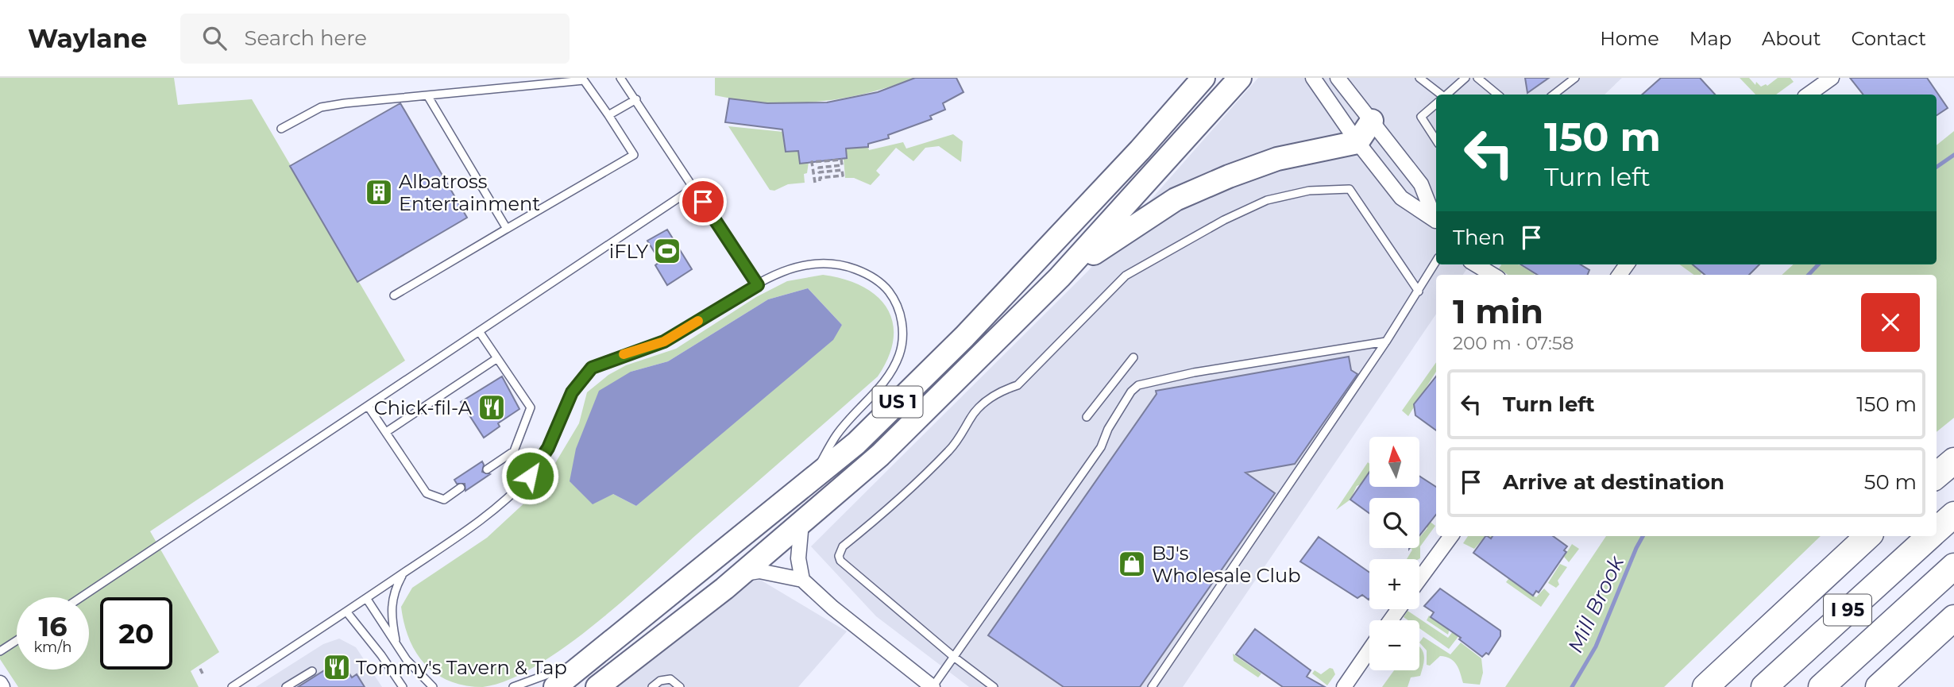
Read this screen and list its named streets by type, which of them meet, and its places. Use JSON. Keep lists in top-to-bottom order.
{
  "streets": {
    "highway": ["US 1", "I 95"]
  },
  "water": ["Mill Brook"],
  "places": {
    "building": ["Albatross Entertainment"],
    "sports": ["iFLY"],
    "restaurant": ["Chick-fil-A", "Tommy's Tavern & Tap"],
    "shop": ["BJ's Wholesale Club"]
  },
  "north": "top",
  "page": {
    "header": "Waylane",
    "search": "Search here",
    "nav": [
      "Home",
      "Map",
      "About",
      "Contact"
    ],
    "turn": ["150 m", "Turn left"],
    "then": "Then",
    "heading": ["1 min", "200 m · 07:58"],
    "list": [
      {
        "name": "Turn left",
        "value": "150 m"
      },
      {
        "name": "Arrive at destination",
        "value": "50 m"
      }
    ],
    "map_buttons": ["+", "−"],
    "speed": "16 km/h",
    "limit": "20"
  }
}
